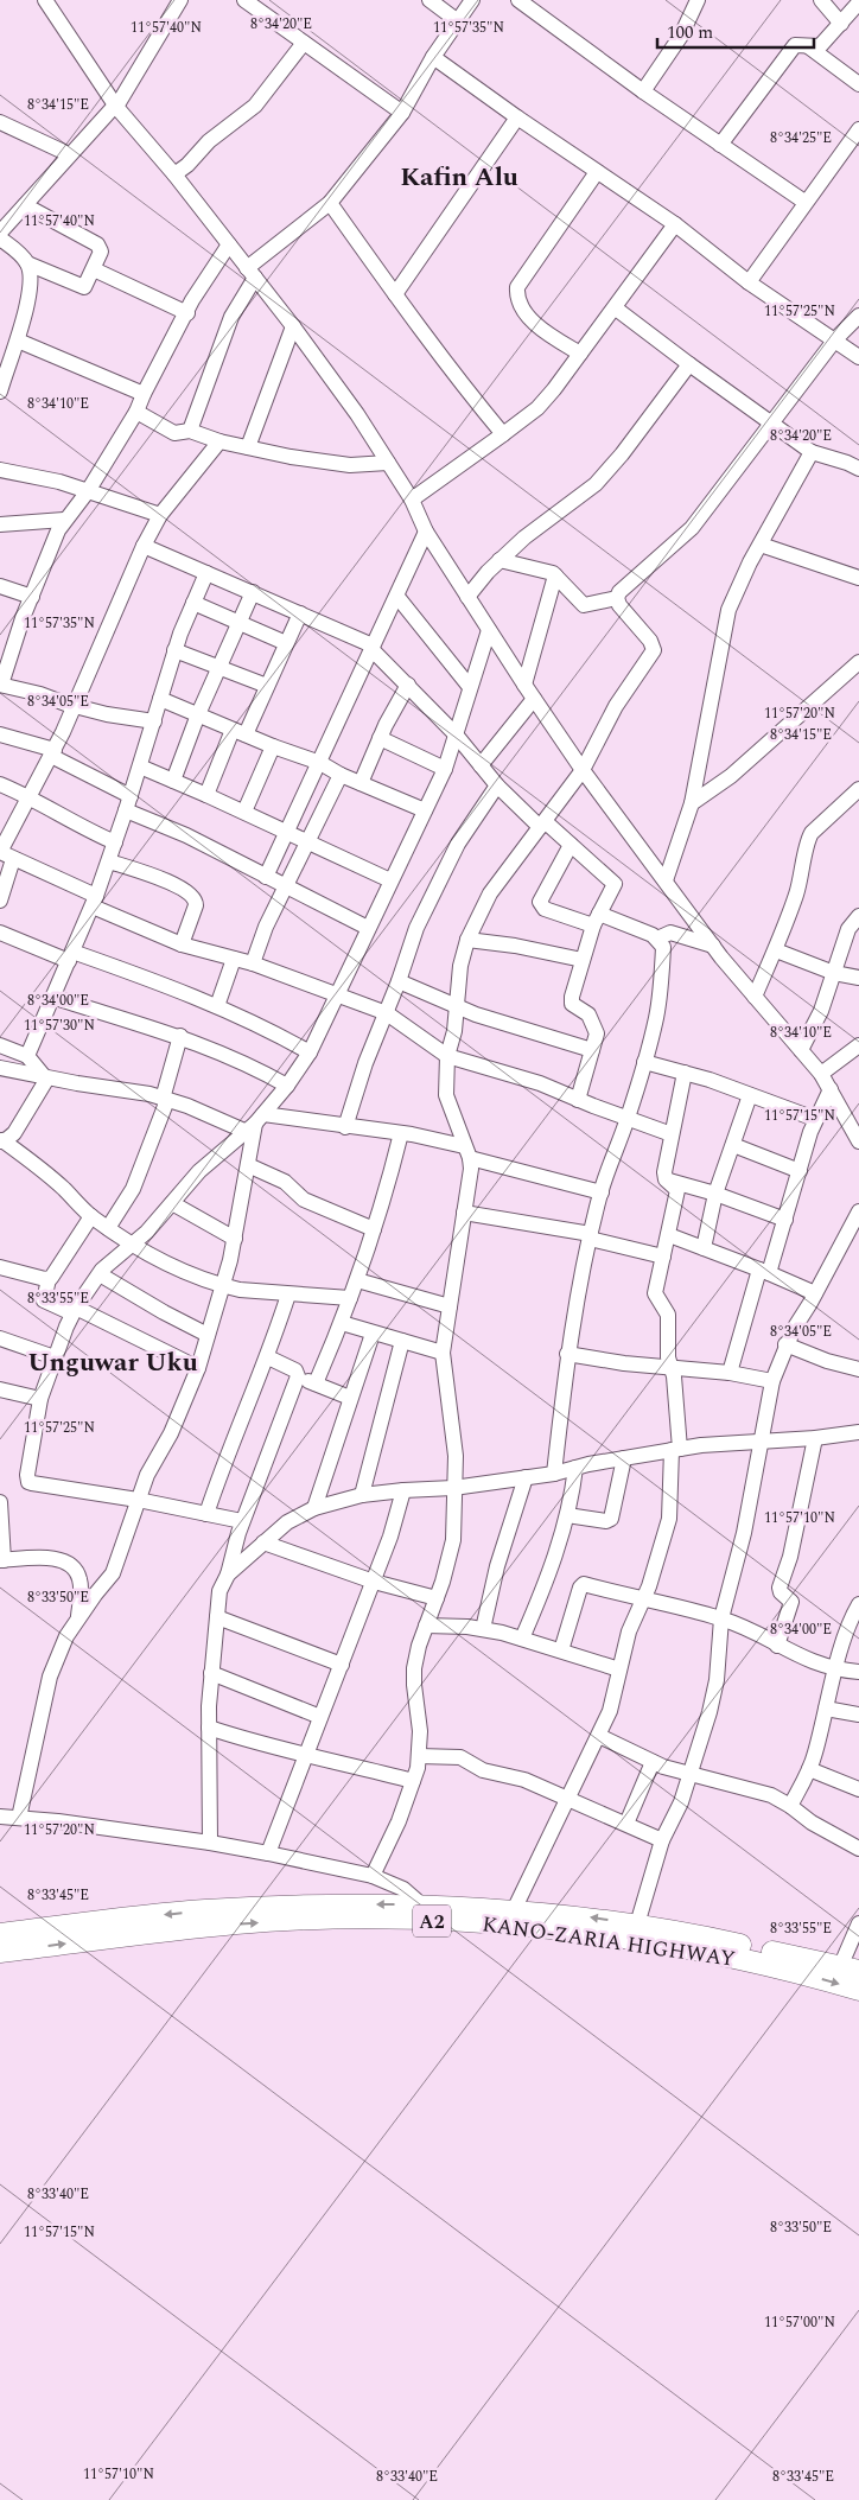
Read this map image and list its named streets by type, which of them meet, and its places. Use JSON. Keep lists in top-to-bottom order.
{
  "streets": {
    "highway": ["A2", "KANO-ZARIA HIGHWAY"]
  },
  "districts": ["Kafin Alu", "Unguwar Uku"],
  "scale_bar": "100 m",
  "coordinates": [
    "8°34'20\"E",
    "11°57'40\"N",
    "11°57'35\"N",
    "8°34'15\"E",
    "8°34'25\"E",
    "11°57'25\"N",
    "8°34'10\"E",
    "8°34'05\"E",
    "11°57'20\"N",
    "8°34'00\"E",
    "11°57'30\"N",
    "11°57'15\"N",
    "8°33'55\"E",
    "11°57'10\"N",
    "8°33'50\"E",
    "8°33'45\"E",
    "8°33'40\"E",
    "11°57'00\"N"
  ]
}
